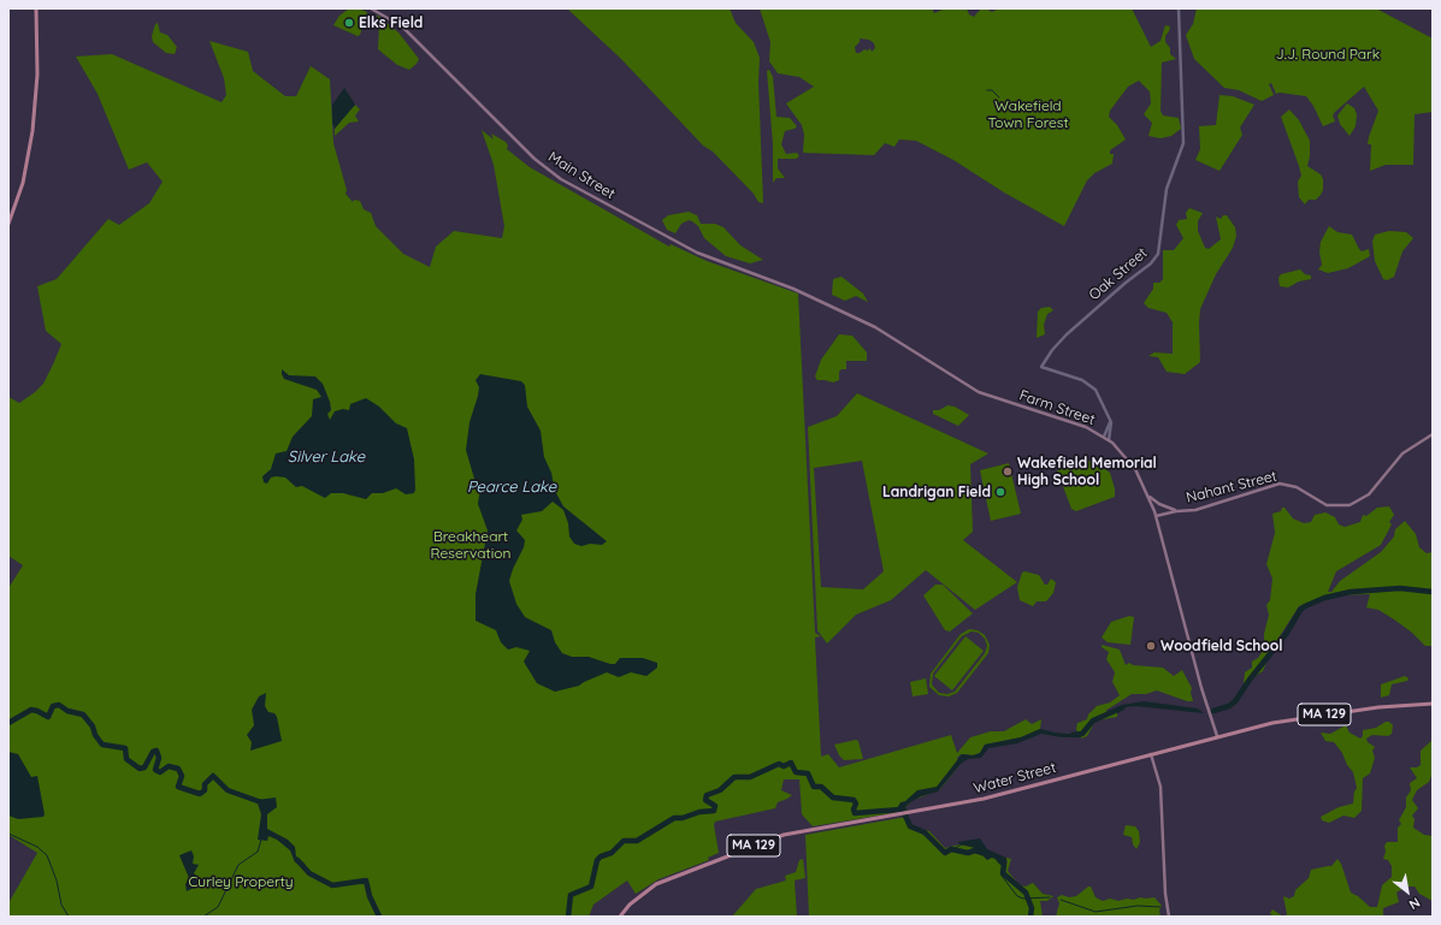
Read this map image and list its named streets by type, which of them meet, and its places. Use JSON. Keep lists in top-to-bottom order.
{
  "streets": {
    "main road": [
      "Main Street",
      "Farm Street",
      "Nahant Street",
      "MA 129",
      "Water Street"
    ],
    "street": ["Oak Street"]
  },
  "crossings": [
    ["Main Street", "Farm Street"],
    ["Farm Street", "Nahant Street"],
    ["Farm Street", "Water Street"]
  ],
  "water": ["Silver Lake", "Pearce Lake"],
  "parks": [
    "J.J. Round Park",
    "Wakefield Town Forest",
    "Breakheart Reservation",
    "Curley Property"
  ],
  "places": [
    "Elks Field",
    "Wakefield Memorial High School",
    "Landrigan Field",
    "Woodfield School"
  ],
  "north": "bottom right"
}
